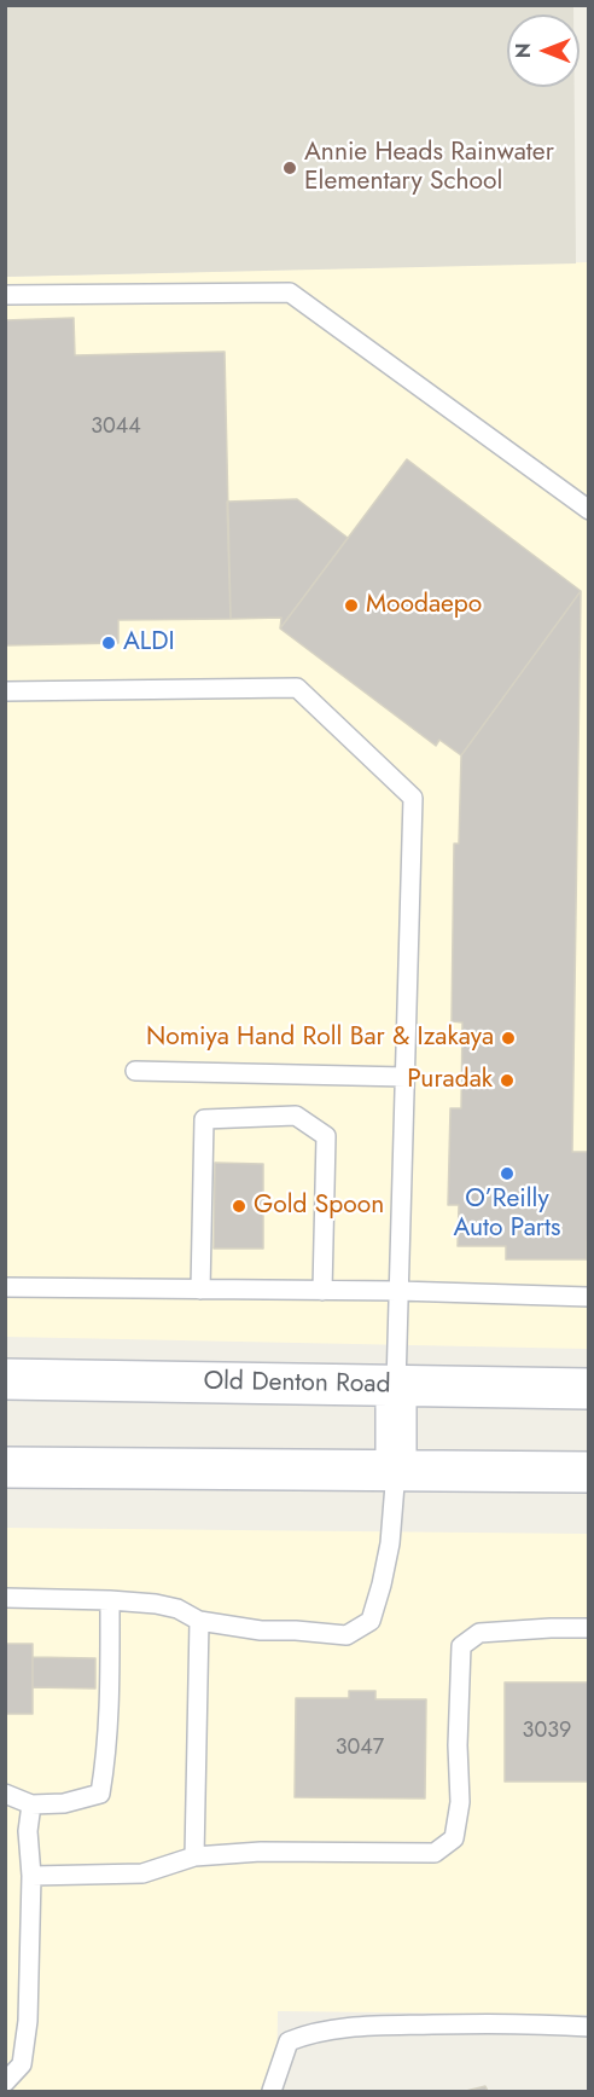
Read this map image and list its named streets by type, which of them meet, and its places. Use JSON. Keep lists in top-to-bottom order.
{
  "streets": {
    "main road": ["Old Denton Road"]
  },
  "places": [
    "Annie Heads Rainwater Elementary School",
    "Moodaepo",
    "ALDI",
    "Nomiya Hand Roll Bar & Izakaya",
    "Puradak",
    "O’Reilly Auto Parts",
    "Gold Spoon"
  ],
  "house_numbers": ["3044", "3039", "3047"],
  "north": "left"
}
